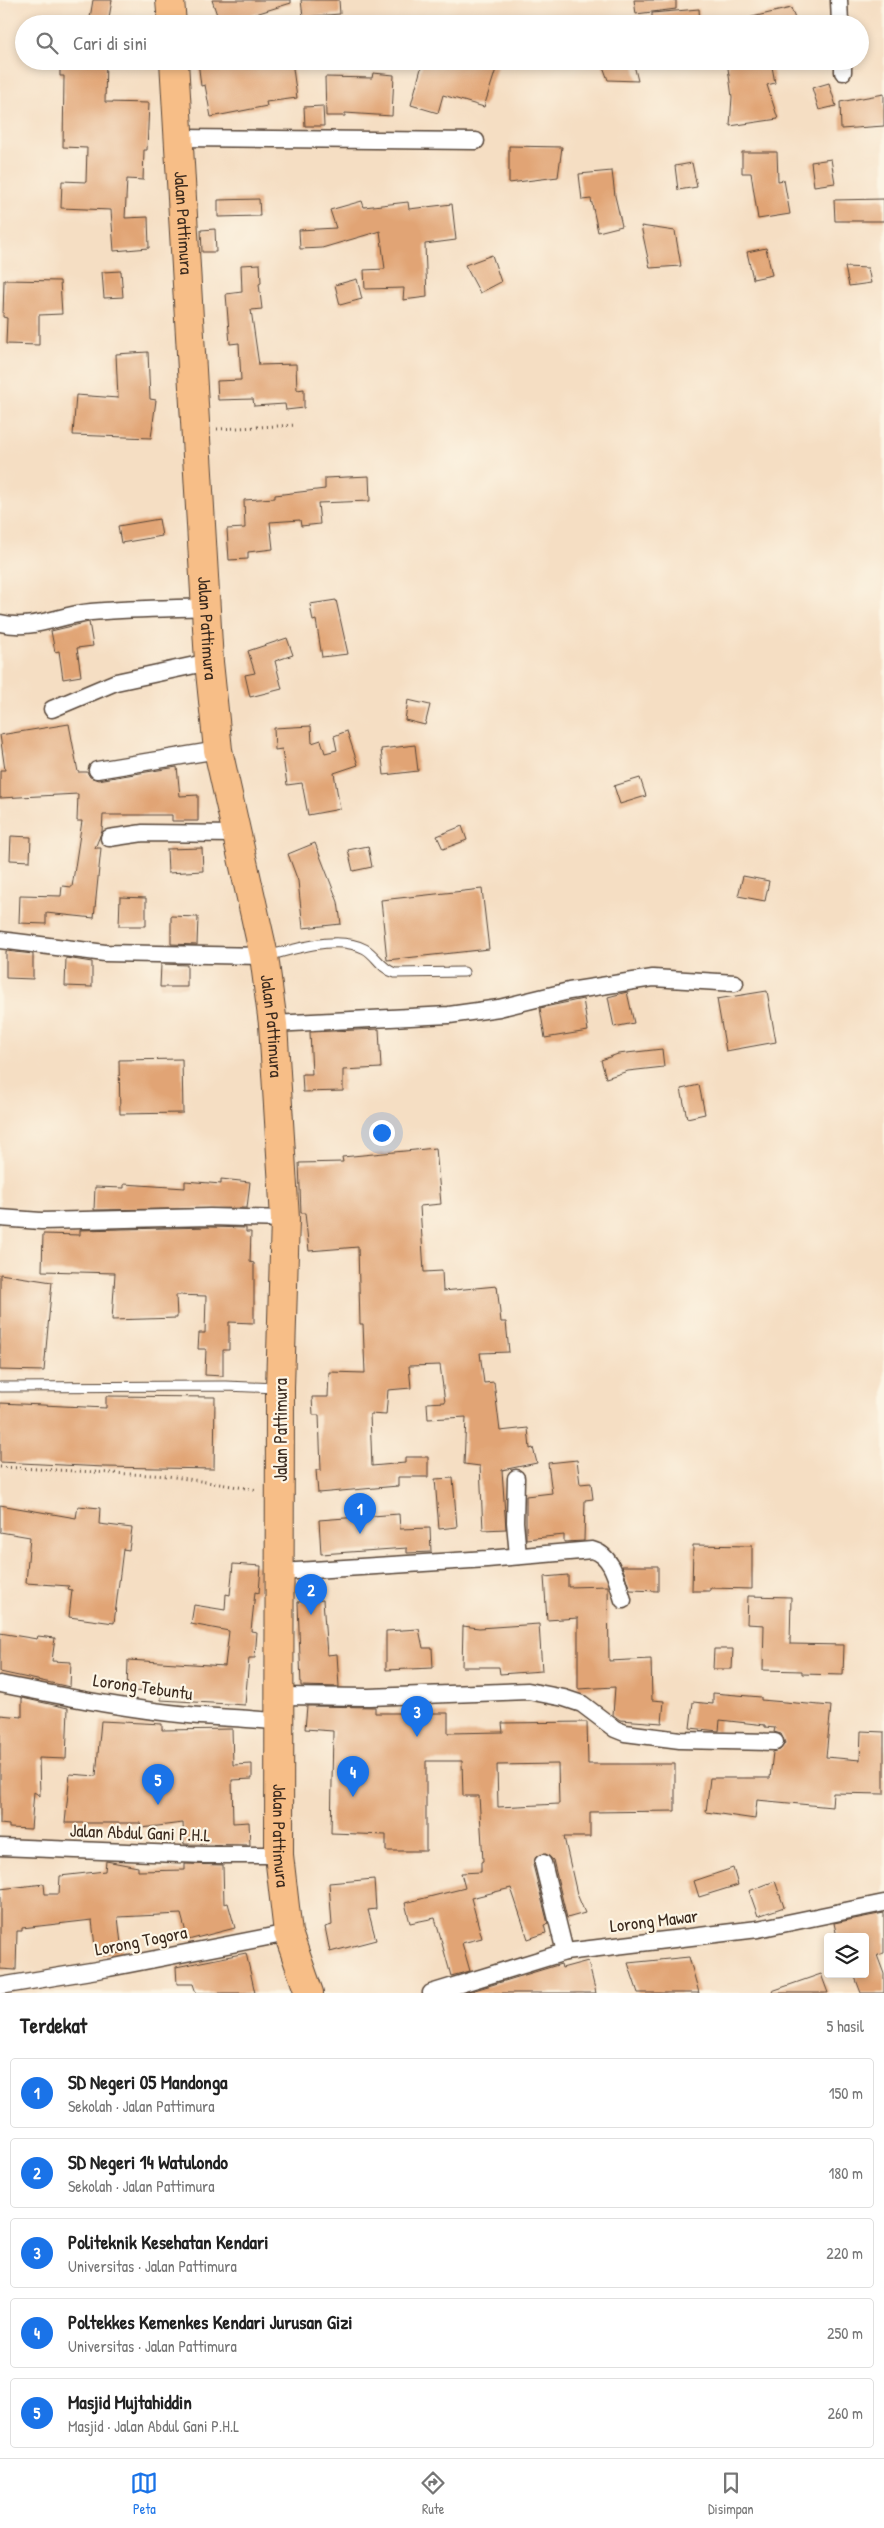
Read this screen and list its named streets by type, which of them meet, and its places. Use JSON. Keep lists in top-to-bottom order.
{
  "streets": {
    "highway": ["Jalan Pattimura"],
    "street": [
      "Lorong Tebuntu",
      "Jalan Abdul Gani P.H.L",
      "Lorong Mawar",
      "Lorong Togora"
    ]
  },
  "crossings": [
    ["Jalan Pattimura", "Lorong Tebuntu"],
    ["Jalan Pattimura", "Jalan Abdul Gani P.H.L"],
    ["Jalan Pattimura", "Lorong Togora"]
  ],
  "page": {
    "search": "Cari di sini",
    "pins": [
      "1",
      "2",
      "3",
      "4",
      "5"
    ],
    "heading": ["Terdekat", "5 hasil"],
    "list": [
      {
        "mark": "1",
        "name": "SD Negeri 05 Mandonga",
        "note": "Sekolah · Jalan Pattimura",
        "value": "150 m"
      },
      {
        "mark": "2",
        "name": "SD Negeri 14 Watulondo",
        "note": "Sekolah · Jalan Pattimura",
        "value": "180 m"
      },
      {
        "mark": "3",
        "name": "Politeknik Kesehatan Kendari",
        "note": "Universitas · Jalan Pattimura",
        "value": "220 m"
      },
      {
        "mark": "4",
        "name": "Poltekkes Kemenkes Kendari Jurusan Gizi",
        "note": "Universitas · Jalan Pattimura",
        "value": "250 m"
      },
      {
        "mark": "5",
        "name": "Masjid Mujtahiddin",
        "note": "Masjid · Jalan Abdul Gani P.H.L",
        "value": "260 m"
      }
    ],
    "nav": ["Peta", "Rute", "Disimpan"]
  }
}
